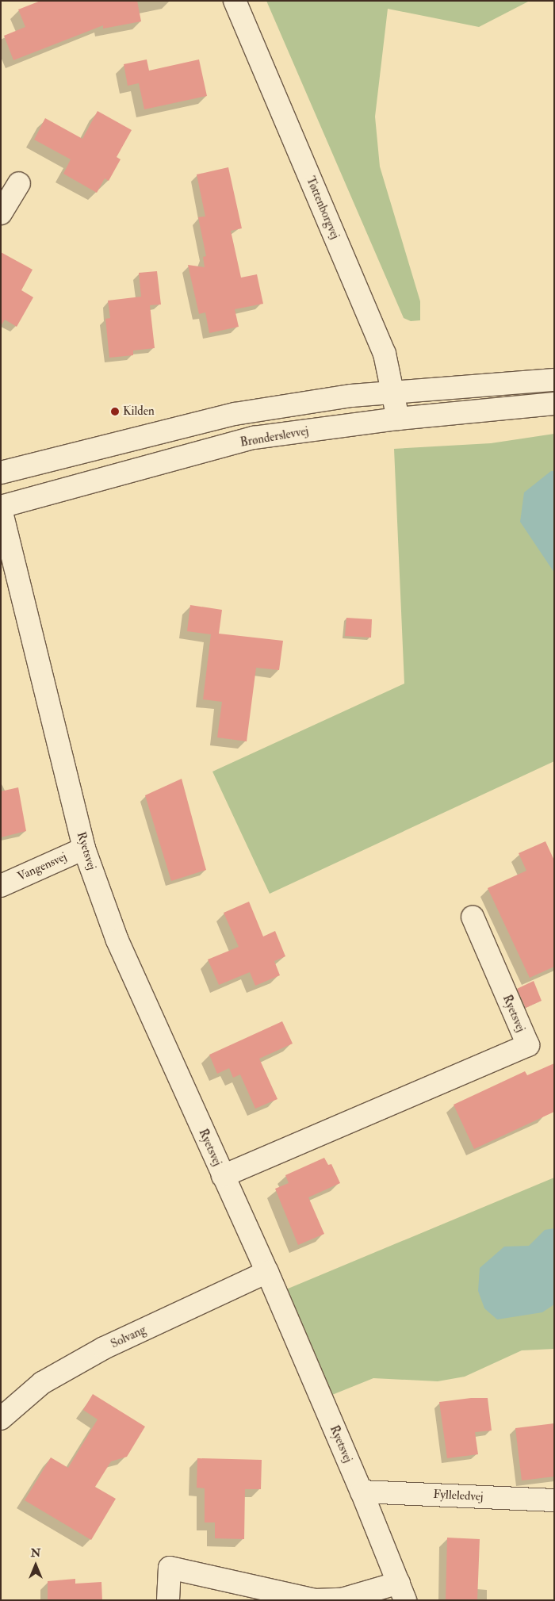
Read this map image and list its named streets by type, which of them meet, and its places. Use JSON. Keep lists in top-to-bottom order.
{
  "streets": {
    "street": [
      "Tøttenborgvej",
      "Brønderslevvej",
      "Ryetsvej",
      "Vangensvej",
      "Solvang",
      "Fylleledvej"
    ]
  },
  "crossings": [
    ["Tøttenborgvej", "Brønderslevvej"],
    ["Brønderslevvej", "Ryetsvej"],
    ["Ryetsvej", "Vangensvej"],
    ["Ryetsvej", "Solvang"],
    ["Ryetsvej", "Fylleledvej"]
  ],
  "places": ["Kilden"],
  "north": "top"
}
